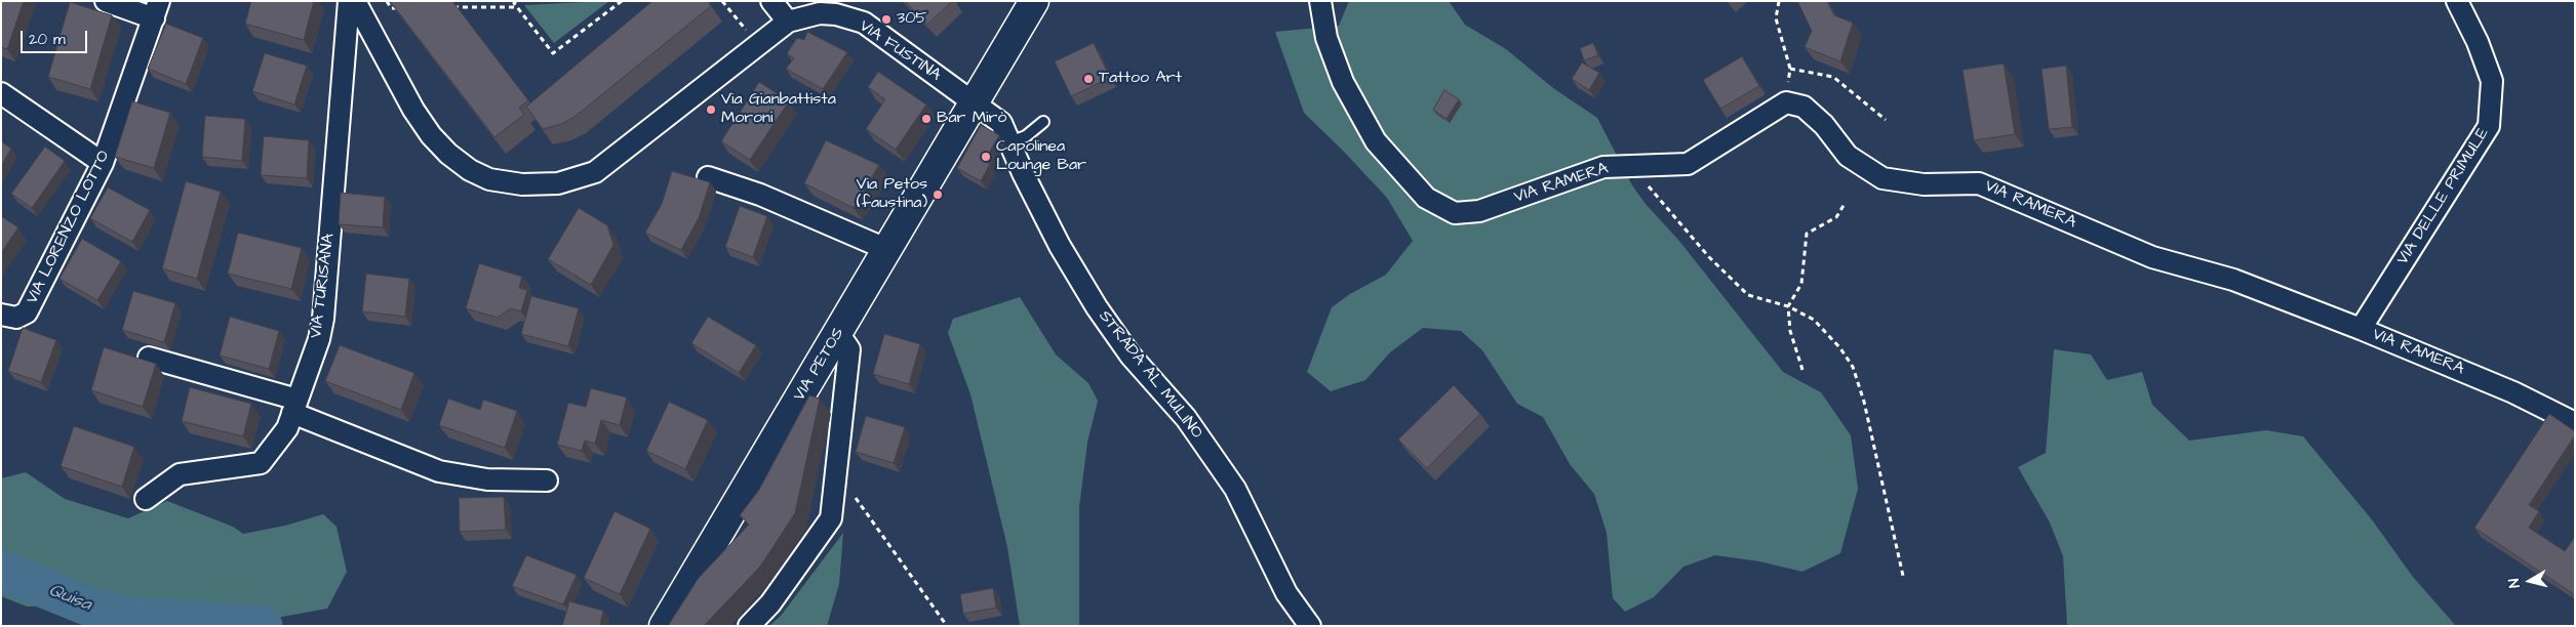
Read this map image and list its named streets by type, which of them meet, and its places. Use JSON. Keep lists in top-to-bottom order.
{
  "streets": {
    "main road": ["VIA PETOS"],
    "street": [
      "VIA FUSTINA",
      "VIA RAMERA",
      "VIA DELLE PRIMULE",
      "VIA LORENZO LOTTO",
      "VIA TURISANA",
      "STRADA AL MULINO"
    ]
  },
  "crossings": [
    ["VIA FUSTINA", "VIA PETOS"],
    ["VIA FUSTINA", "STRADA AL MULINO"],
    ["VIA RAMERA", "VIA DELLE PRIMULE"],
    ["VIA PETOS", "STRADA AL MULINO"]
  ],
  "water": ["Quisa"],
  "places": [
    "305",
    "Tattoo Art",
    "Via Gianbattista Moroni",
    "Bar Mirò",
    "Capolinea Lounge Bar",
    "Via Petos (faustina)"
  ],
  "scale_bar": "20 m",
  "north": "left"
}
